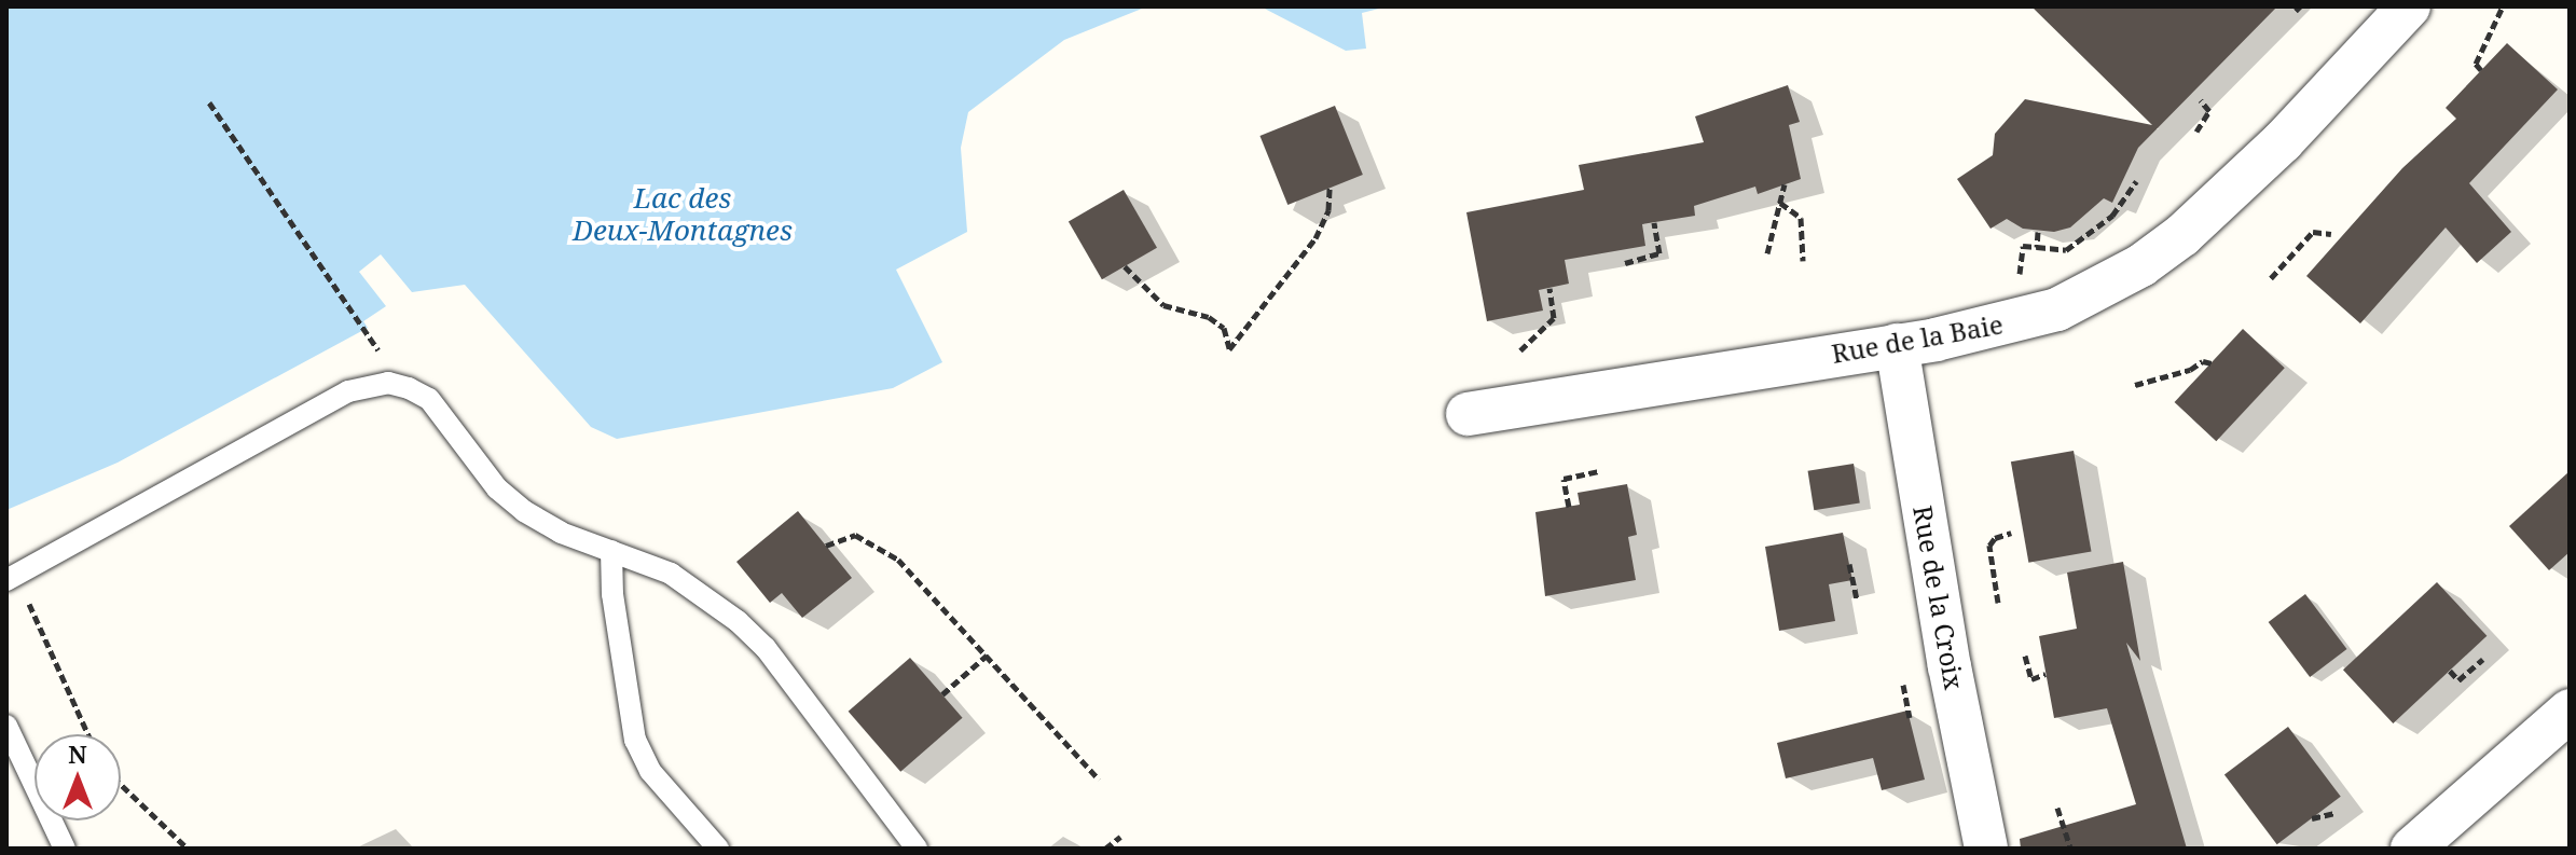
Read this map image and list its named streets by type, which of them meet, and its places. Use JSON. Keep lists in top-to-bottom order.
{
  "streets": {
    "street": ["Rue de la Baie", "Rue de la Croix"]
  },
  "crossings": [
    ["Rue de la Baie", "Rue de la Croix"]
  ],
  "water": ["Lac des Deux-Montagnes"],
  "north": "top"
}
